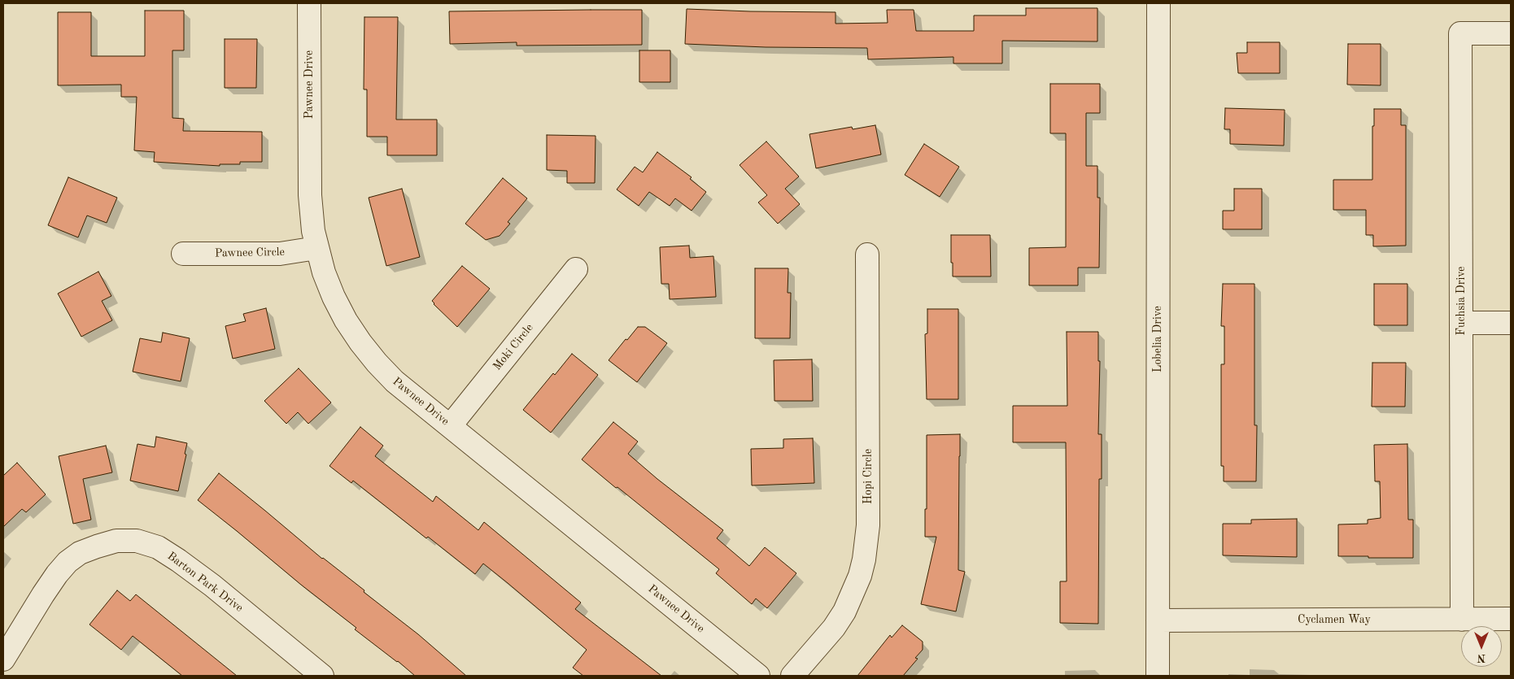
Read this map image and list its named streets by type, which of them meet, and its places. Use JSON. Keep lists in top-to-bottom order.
{
  "streets": {
    "street": [
      "Pawnee Drive",
      "Pawnee Circle",
      "Fuchsia Drive",
      "Lobelia Drive",
      "Moki Circle",
      "Hopi Circle",
      "Barton Park Drive",
      "Cyclamen Way"
    ]
  },
  "crossings": [
    ["Pawnee Drive", "Pawnee Circle"],
    ["Pawnee Drive", "Moki Circle"],
    ["Fuchsia Drive", "Cyclamen Way"],
    ["Lobelia Drive", "Cyclamen Way"]
  ],
  "north": "bottom"
}
